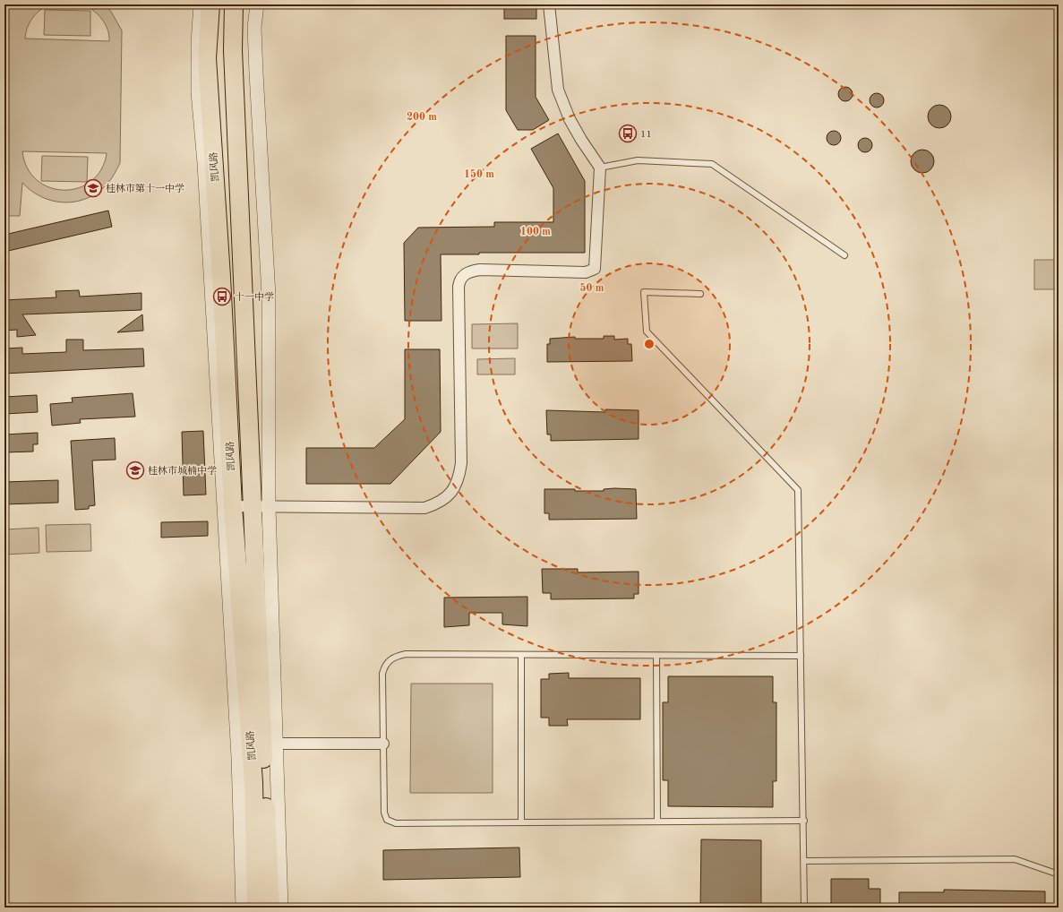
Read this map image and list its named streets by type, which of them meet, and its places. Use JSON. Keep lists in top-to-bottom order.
{
  "streets": {
    "highway": ["凯风路"]
  },
  "places": {
    "bus stop": ["11", "十一中学"],
    "school or university": ["桂林市第十一中学", "桂林市城楠中学"]
  },
  "rings": [
    "200 m",
    "150 m",
    "100 m",
    "50 m"
  ]
}
